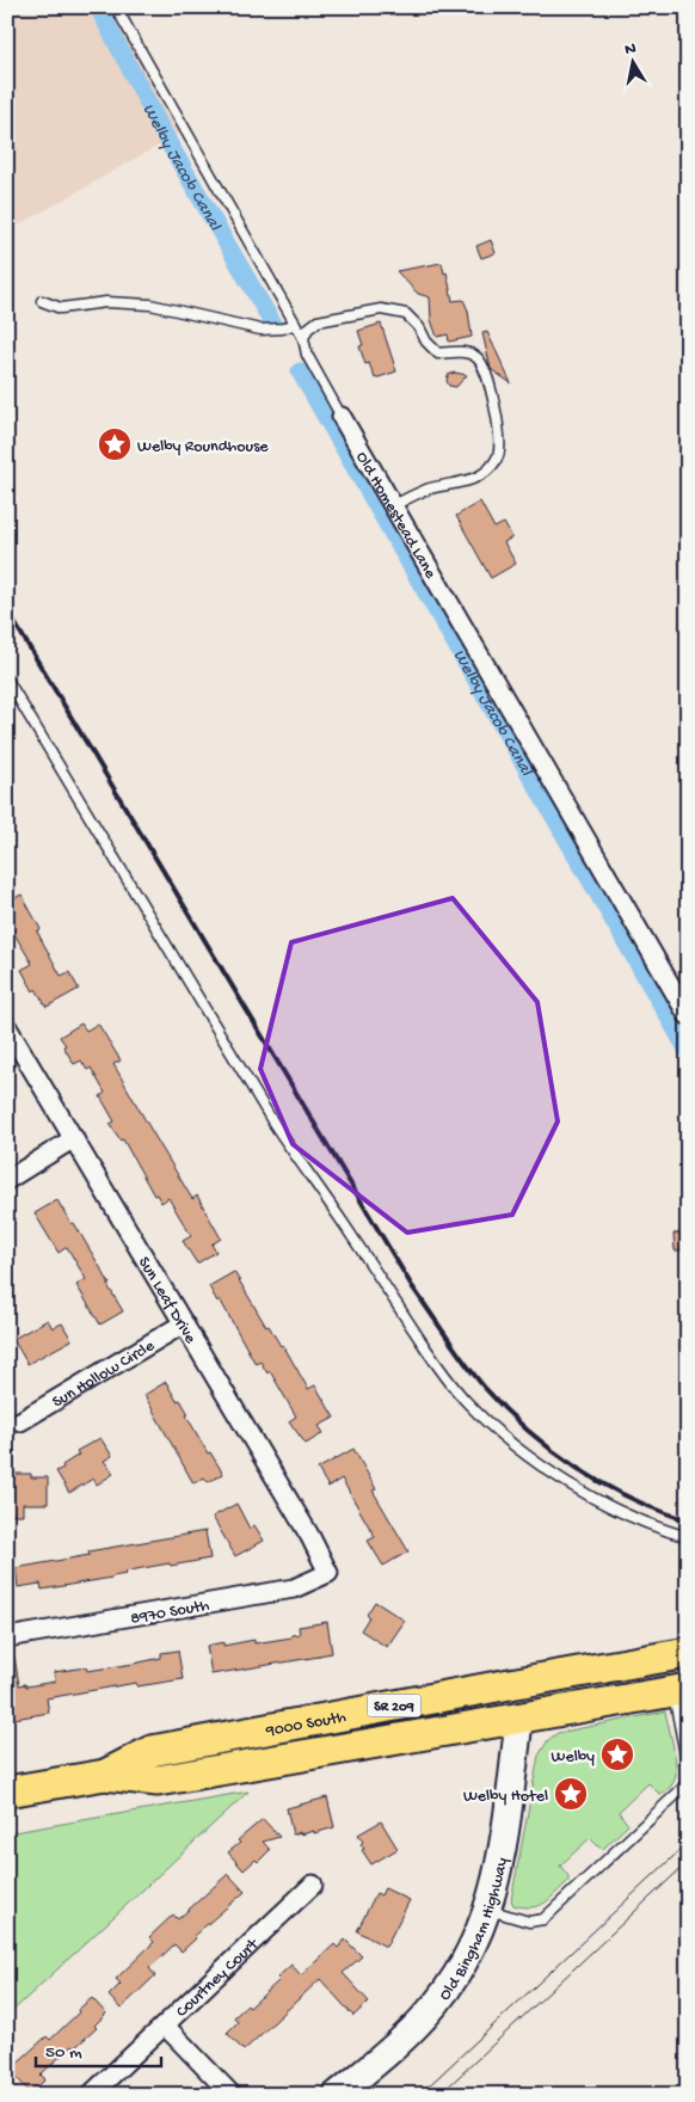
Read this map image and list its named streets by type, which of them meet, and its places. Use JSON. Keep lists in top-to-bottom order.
{
  "streets": {
    "main road": ["SR 209", "9000 South", "Old Bingham Highway"],
    "street": [
      "Old Homestead Lane",
      "Sun Leaf Drive",
      "Sun Hollow Circle",
      "8970 South",
      "Courtney Court"
    ]
  },
  "crossings": [
    ["Sun Leaf Drive", "Sun Hollow Circle"],
    ["Sun Leaf Drive", "8970 South"],
    ["9000 South", "Old Bingham Highway"]
  ],
  "water": ["Welby Jacob Canal"],
  "places": {
    "place": ["Welby Roundhouse", "Welby", "Welby Hotel"]
  },
  "scale_bar": "50 m",
  "north": "top"
}
